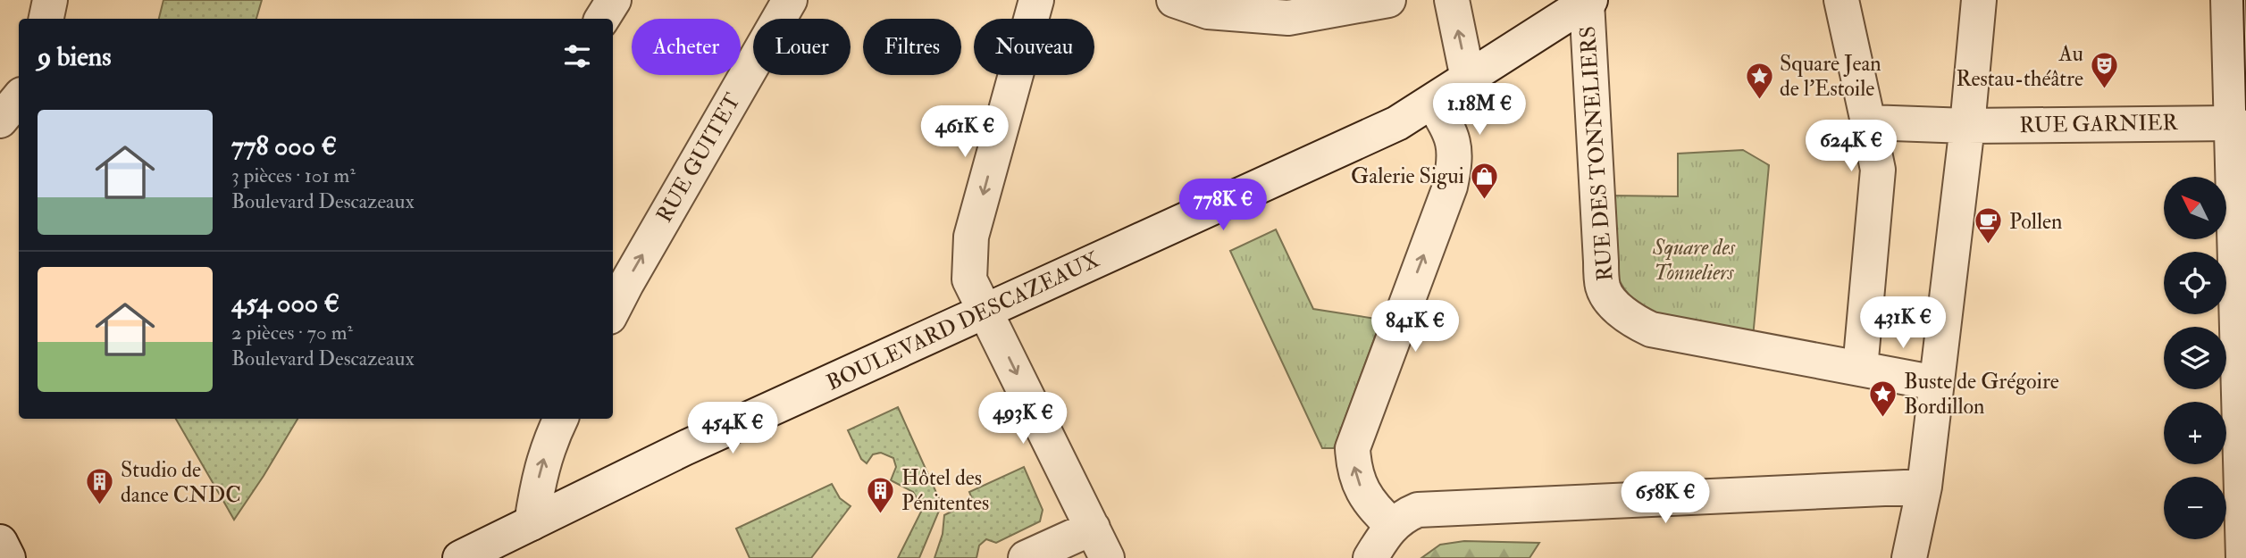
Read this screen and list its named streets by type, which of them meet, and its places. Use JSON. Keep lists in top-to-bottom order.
{
  "streets": {
    "street": [
      "RUE GARNIER",
      "RUE DES TONNELIERS",
      "RUE GUITET",
      "BOULEVARD DESCAZEAUX"
    ]
  },
  "crossings": [
    ["RUE DES TONNELIERS", "BOULEVARD DESCAZEAUX"]
  ],
  "parks": ["Square des Tonneliers"],
  "places": {
    "theatre": ["Au Restau-théâtre"],
    "place": ["Square Jean de l’Estoile", "Buste de Grégoire Bordillon"],
    "shop": ["Galerie Sigui"],
    "cafe": ["Pollen"],
    "building": ["Studio de dance CNDC", "Hôtel des Pénitentes"]
  },
  "north": "top left",
  "page": {
    "chip": [
      "Acheter",
      "Louer",
      "Filtres",
      "Nouveau"
    ],
    "heading": "9 biens",
    "price": [
      "1.18M €",
      "461K €",
      "624K €",
      "778K €",
      "431K €",
      "841K €",
      "493K €",
      "454K €",
      "658K €"
    ],
    "list": [
      {
        "name": "778 000 €",
        "note": "3 pièces · 101 m² · Boulevard Descazeaux"
      },
      {
        "name": "454 000 €",
        "note": "2 pièces · 70 m² · Boulevard Descazeaux"
      }
    ],
    "map_buttons": ["+", "−"]
  }
}
